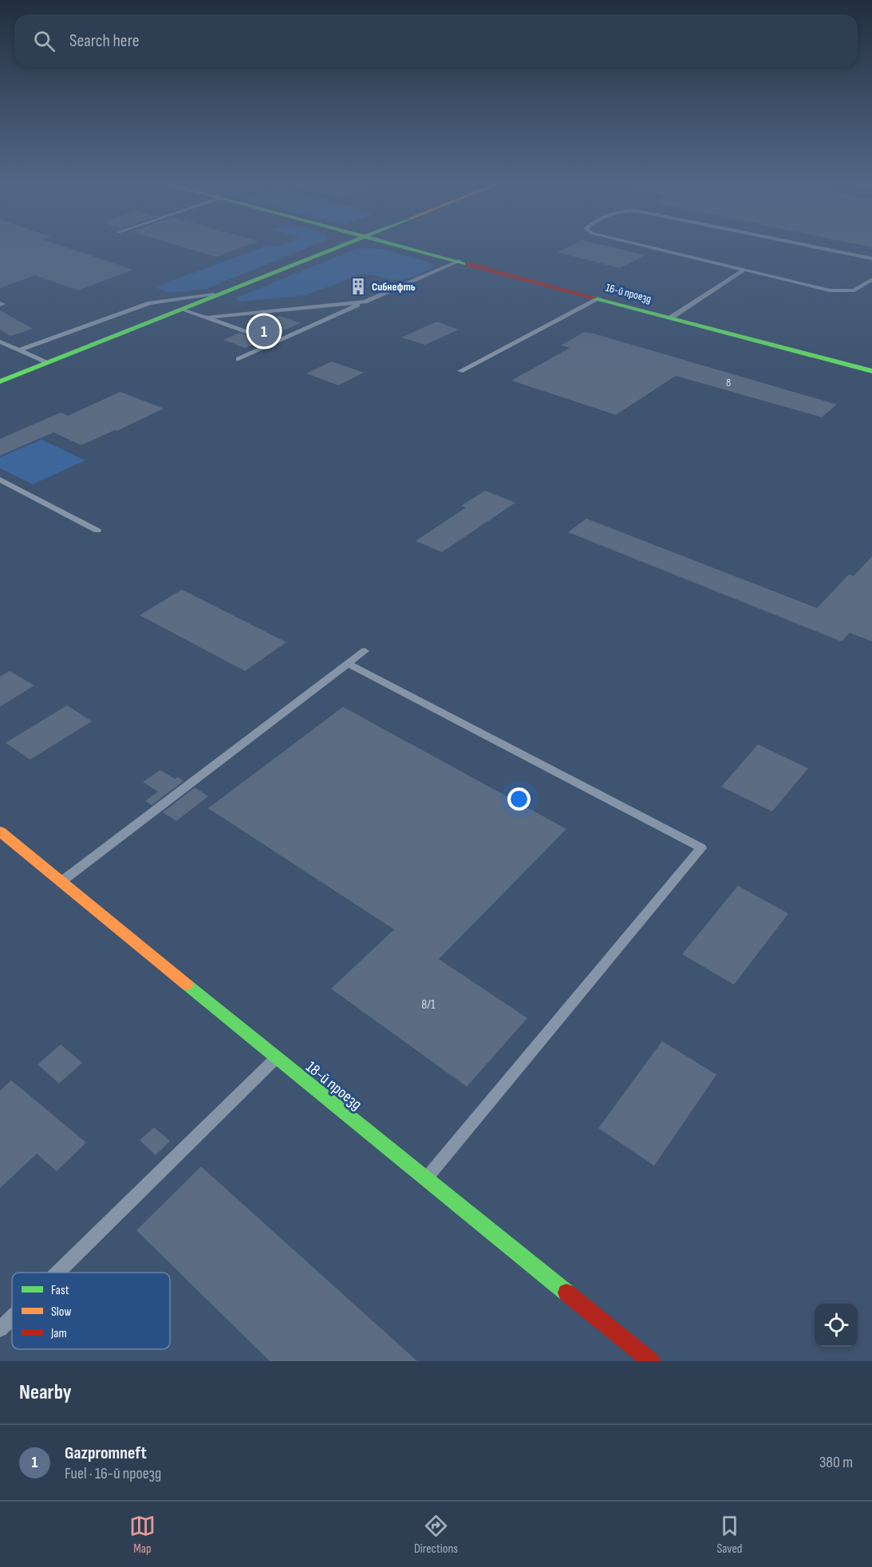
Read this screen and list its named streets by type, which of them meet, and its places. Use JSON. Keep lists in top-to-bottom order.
{
  "streets": {
    "street": ["16-й проезд", "18-й проезд"]
  },
  "places": {
    "building": ["Сибнефть"]
  },
  "house_numbers": ["8", "8/1"],
  "legend": ["Fast", "Slow", "Jam"],
  "page": {
    "search": "Search here",
    "pins": "1",
    "heading": "Nearby",
    "list": [
      {
        "mark": "1",
        "name": "Gazpromneft",
        "note": "Fuel · 16-й проезд",
        "value": "380 m"
      }
    ],
    "nav": ["Map", "Directions", "Saved"]
  }
}
